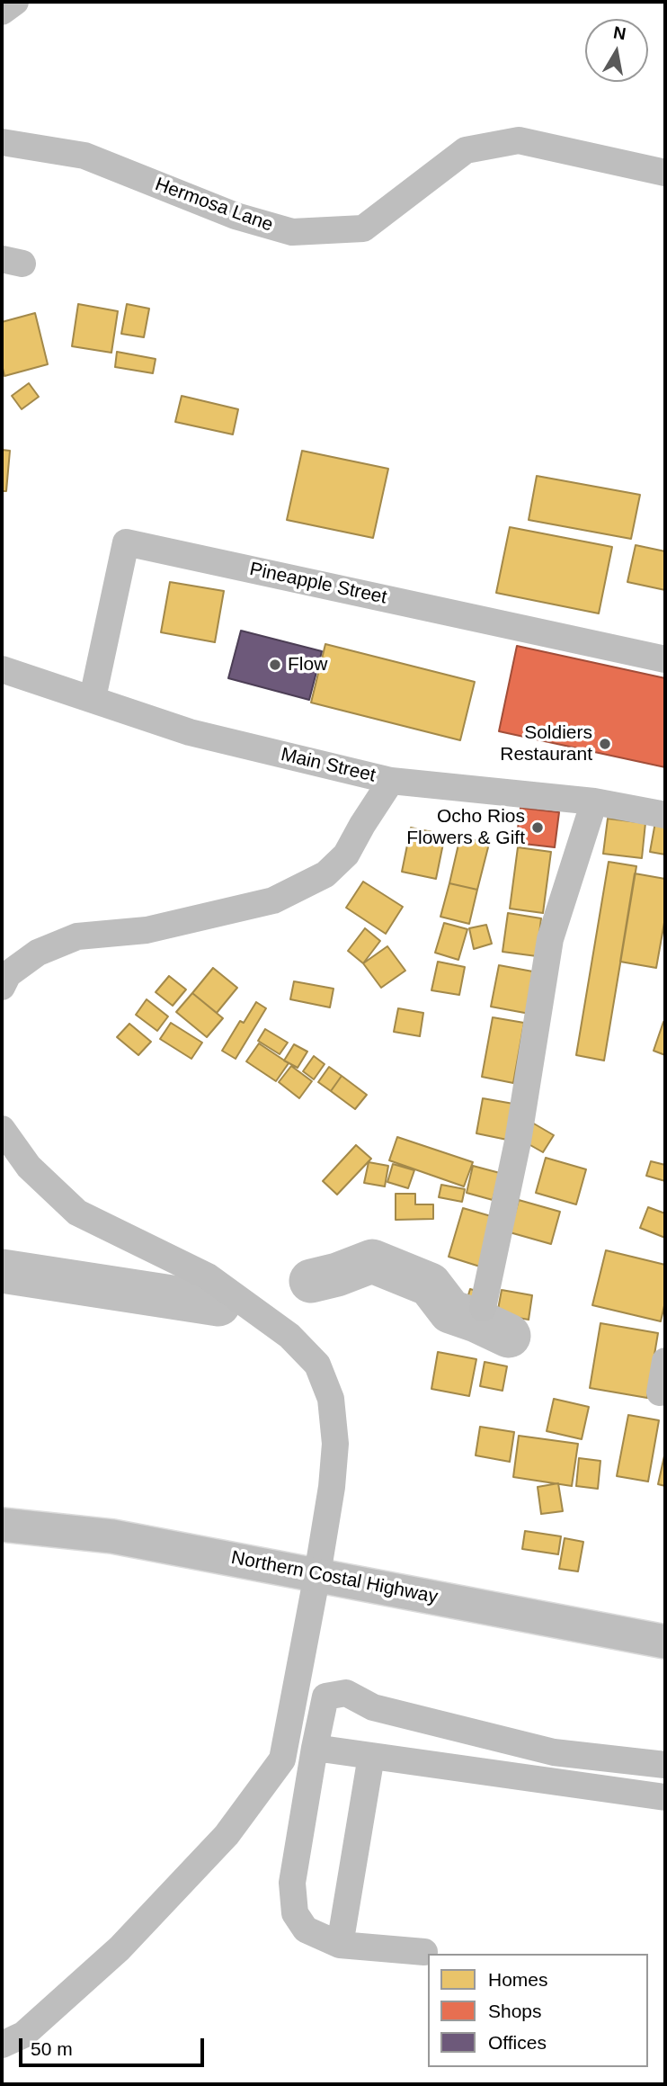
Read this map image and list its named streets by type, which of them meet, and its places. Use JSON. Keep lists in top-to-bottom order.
{
  "streets": {
    "main road": ["Northern Costal Highway"],
    "street": ["Hermosa Lane", "Pineapple Street", "Main Street"]
  },
  "crossings": [
    ["Pineapple Street", "Main Street"]
  ],
  "places": ["Flow", "Soldiers Restaurant", "Ocho Rios Flowers & Gift"],
  "legend": ["Homes", "Shops", "Offices"],
  "scale_bar": "50 m",
  "north": "top"
}
